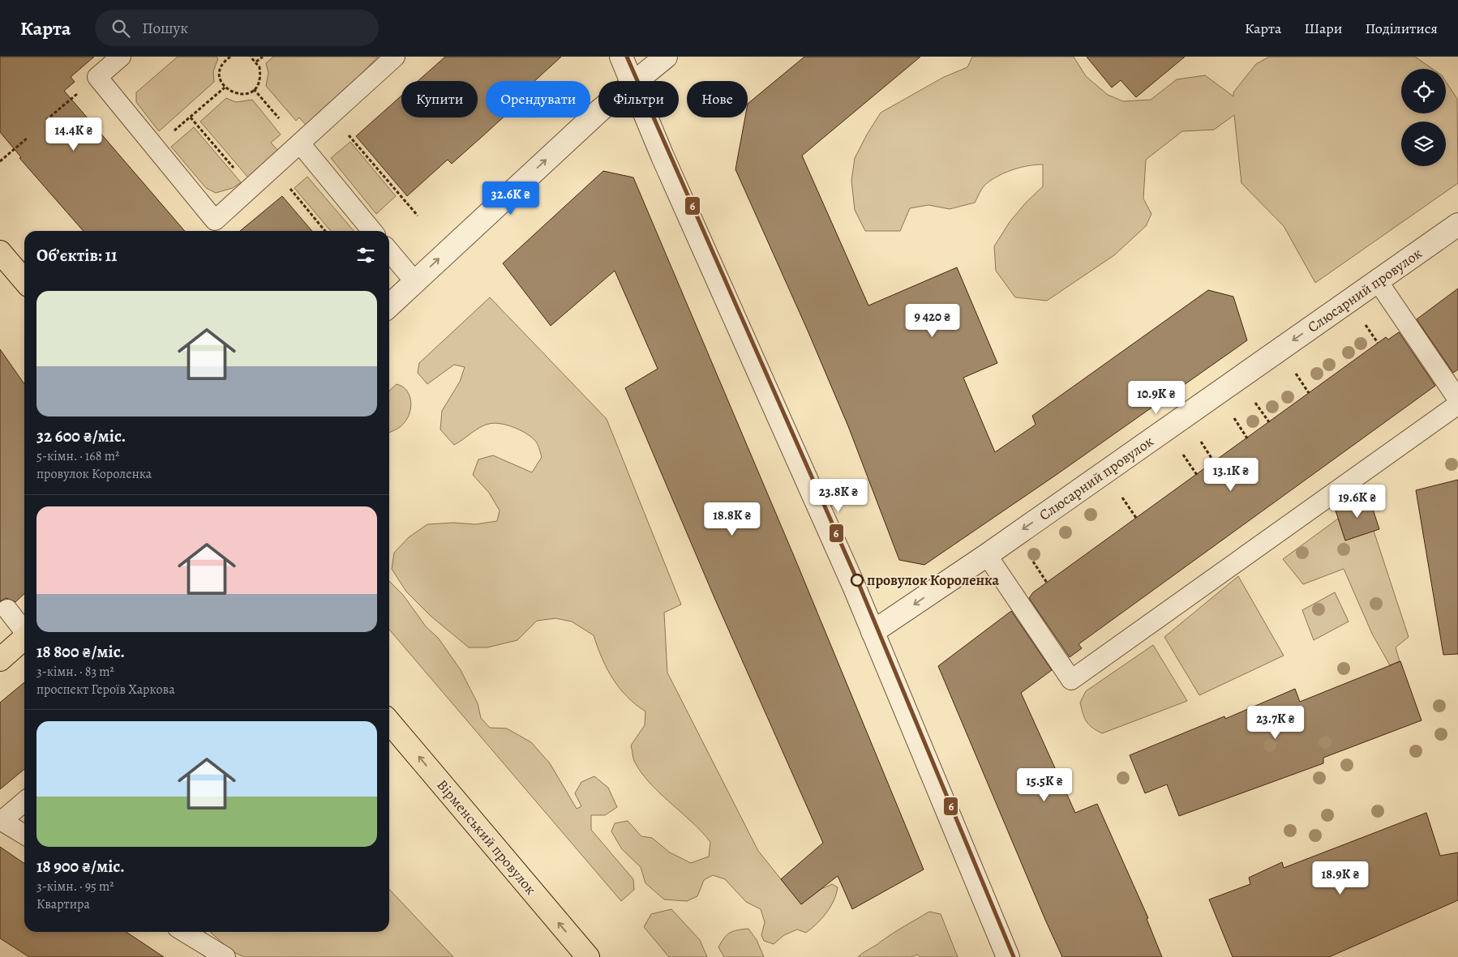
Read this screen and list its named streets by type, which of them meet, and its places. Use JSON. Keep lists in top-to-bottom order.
{
  "streets": {
    "main road": ["Вірменський провулок"],
    "street": ["Слюсарний провулок"]
  },
  "one_way": ["Слюсарний провулок", "Вірменський провулок"],
  "places": ["провулок Короленка"],
  "lines": ["transit line 6"],
  "page": {
    "header": "Карта",
    "search": "Пошук",
    "nav": ["Карта", "Шари", "Поділитися"],
    "chip": [
      "Купити",
      "Орендувати",
      "Фільтри",
      "Нове"
    ],
    "price": [
      "14.4K ₴",
      "32.6K ₴",
      "9 420 ₴",
      "10.9K ₴",
      "13.1K ₴",
      "23.8K ₴",
      "19.6K ₴",
      "18.8K ₴",
      "23.7K ₴",
      "15.5K ₴",
      "18.9K ₴"
    ],
    "heading": "Об’єктів: 11",
    "list": [
      {
        "name": "32 600 ₴/міс.",
        "note": "5-кімн. · 168 m² · провулок Короленка"
      },
      {
        "name": "18 800 ₴/міс.",
        "note": "3-кімн. · 83 m² · проспект Героїв Харкова"
      },
      {
        "name": "18 900 ₴/міс.",
        "note": "3-кімн. · 95 m² · Квартира"
      }
    ]
  }
}
